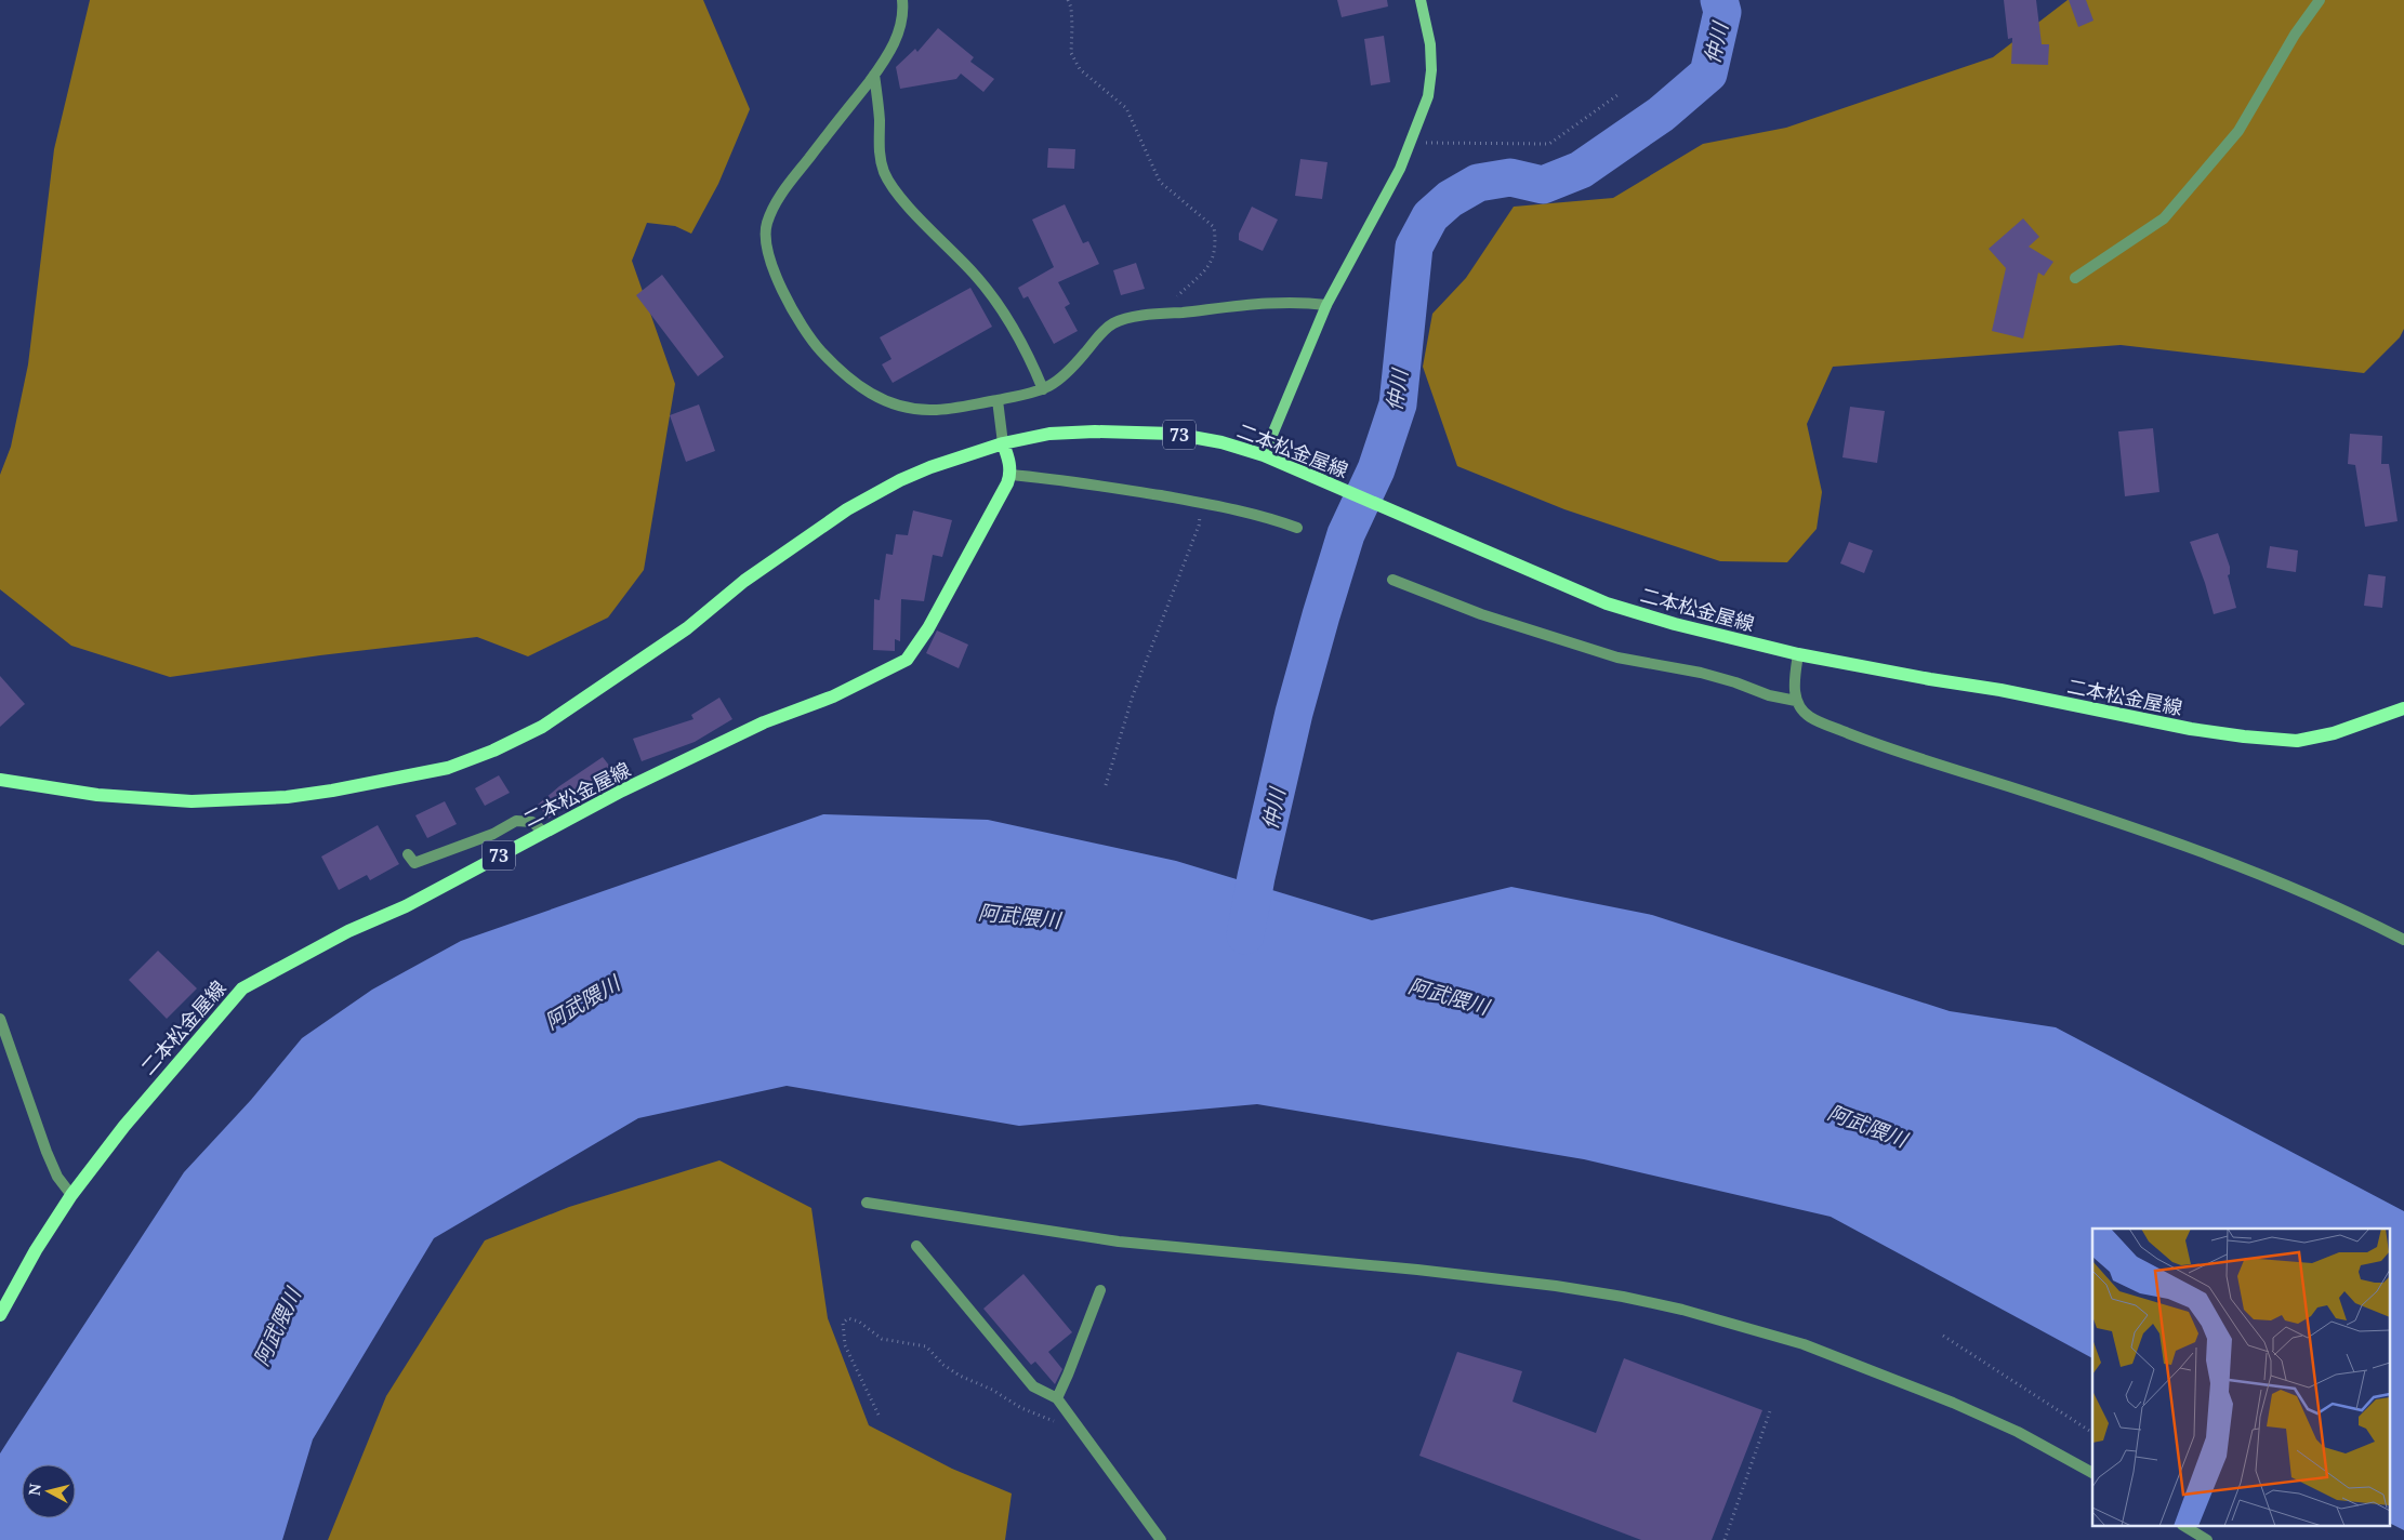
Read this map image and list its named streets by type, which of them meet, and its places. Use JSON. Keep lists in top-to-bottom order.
{
  "streets": {
    "main road": ["73", "二本松金屋線"]
  },
  "water": ["仲川", "阿武隈川"],
  "north": "left"
}
